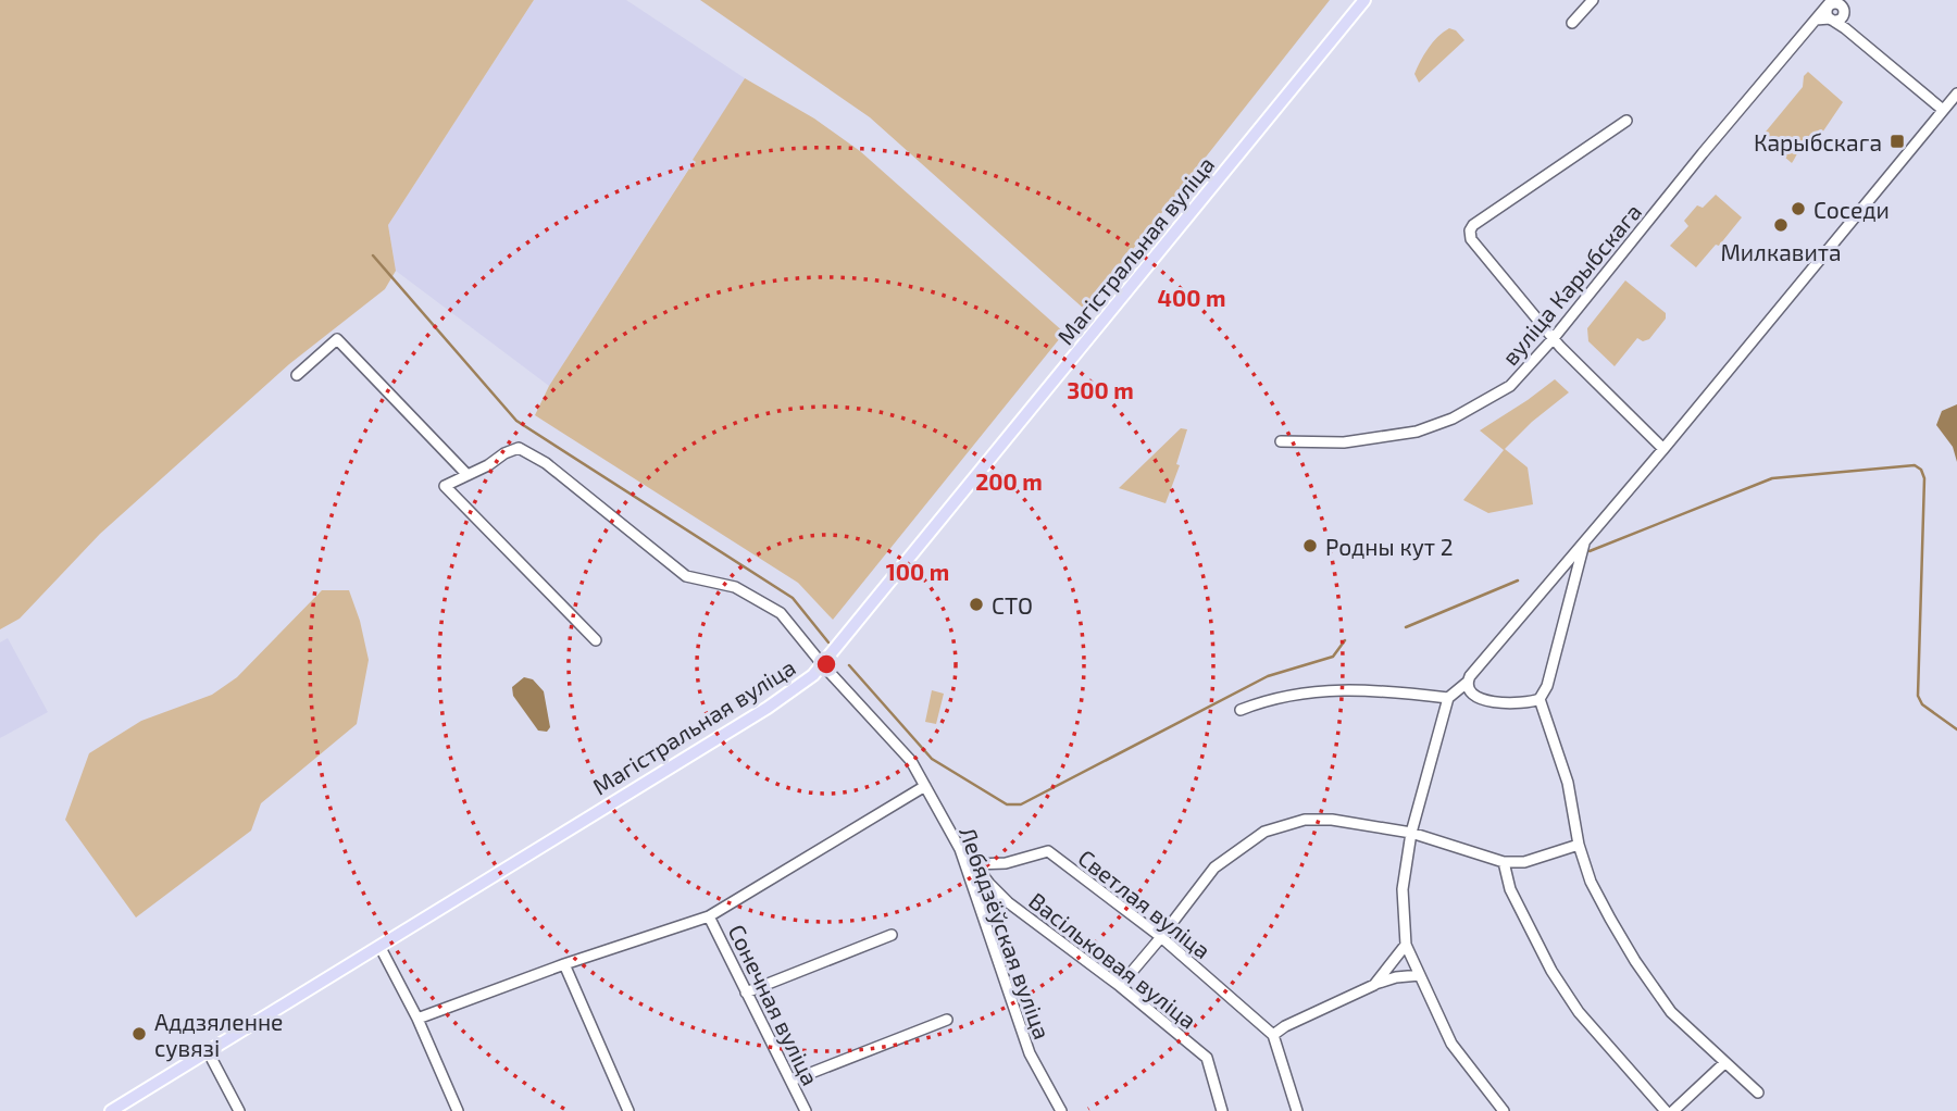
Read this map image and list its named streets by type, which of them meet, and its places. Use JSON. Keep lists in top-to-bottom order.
{
  "streets": {
    "main road": ["Магістральная вуліца"],
    "street": [
      "вуліца Карыбскага",
      "Светлая вуліца",
      "Лебядзёўская вуліца",
      "Васільковая вуліца",
      "Сонечная вуліца"
    ]
  },
  "crossings": [
    ["Магістральная вуліца", "Лебядзёўская вуліца"],
    ["Светлая вуліца", "Васільковая вуліца"],
    ["Лебядзёўская вуліца", "Васільковая вуліца"]
  ],
  "places": {
    "transit": ["Карыбскага"],
    "other": [
      "Соседи",
      "Милкавита",
      "Родны кут 2",
      "СТО",
      "Аддзяленне сувязі"
    ]
  },
  "rings": [
    "400 m",
    "300 m",
    "200 m",
    "100 m"
  ]
}
